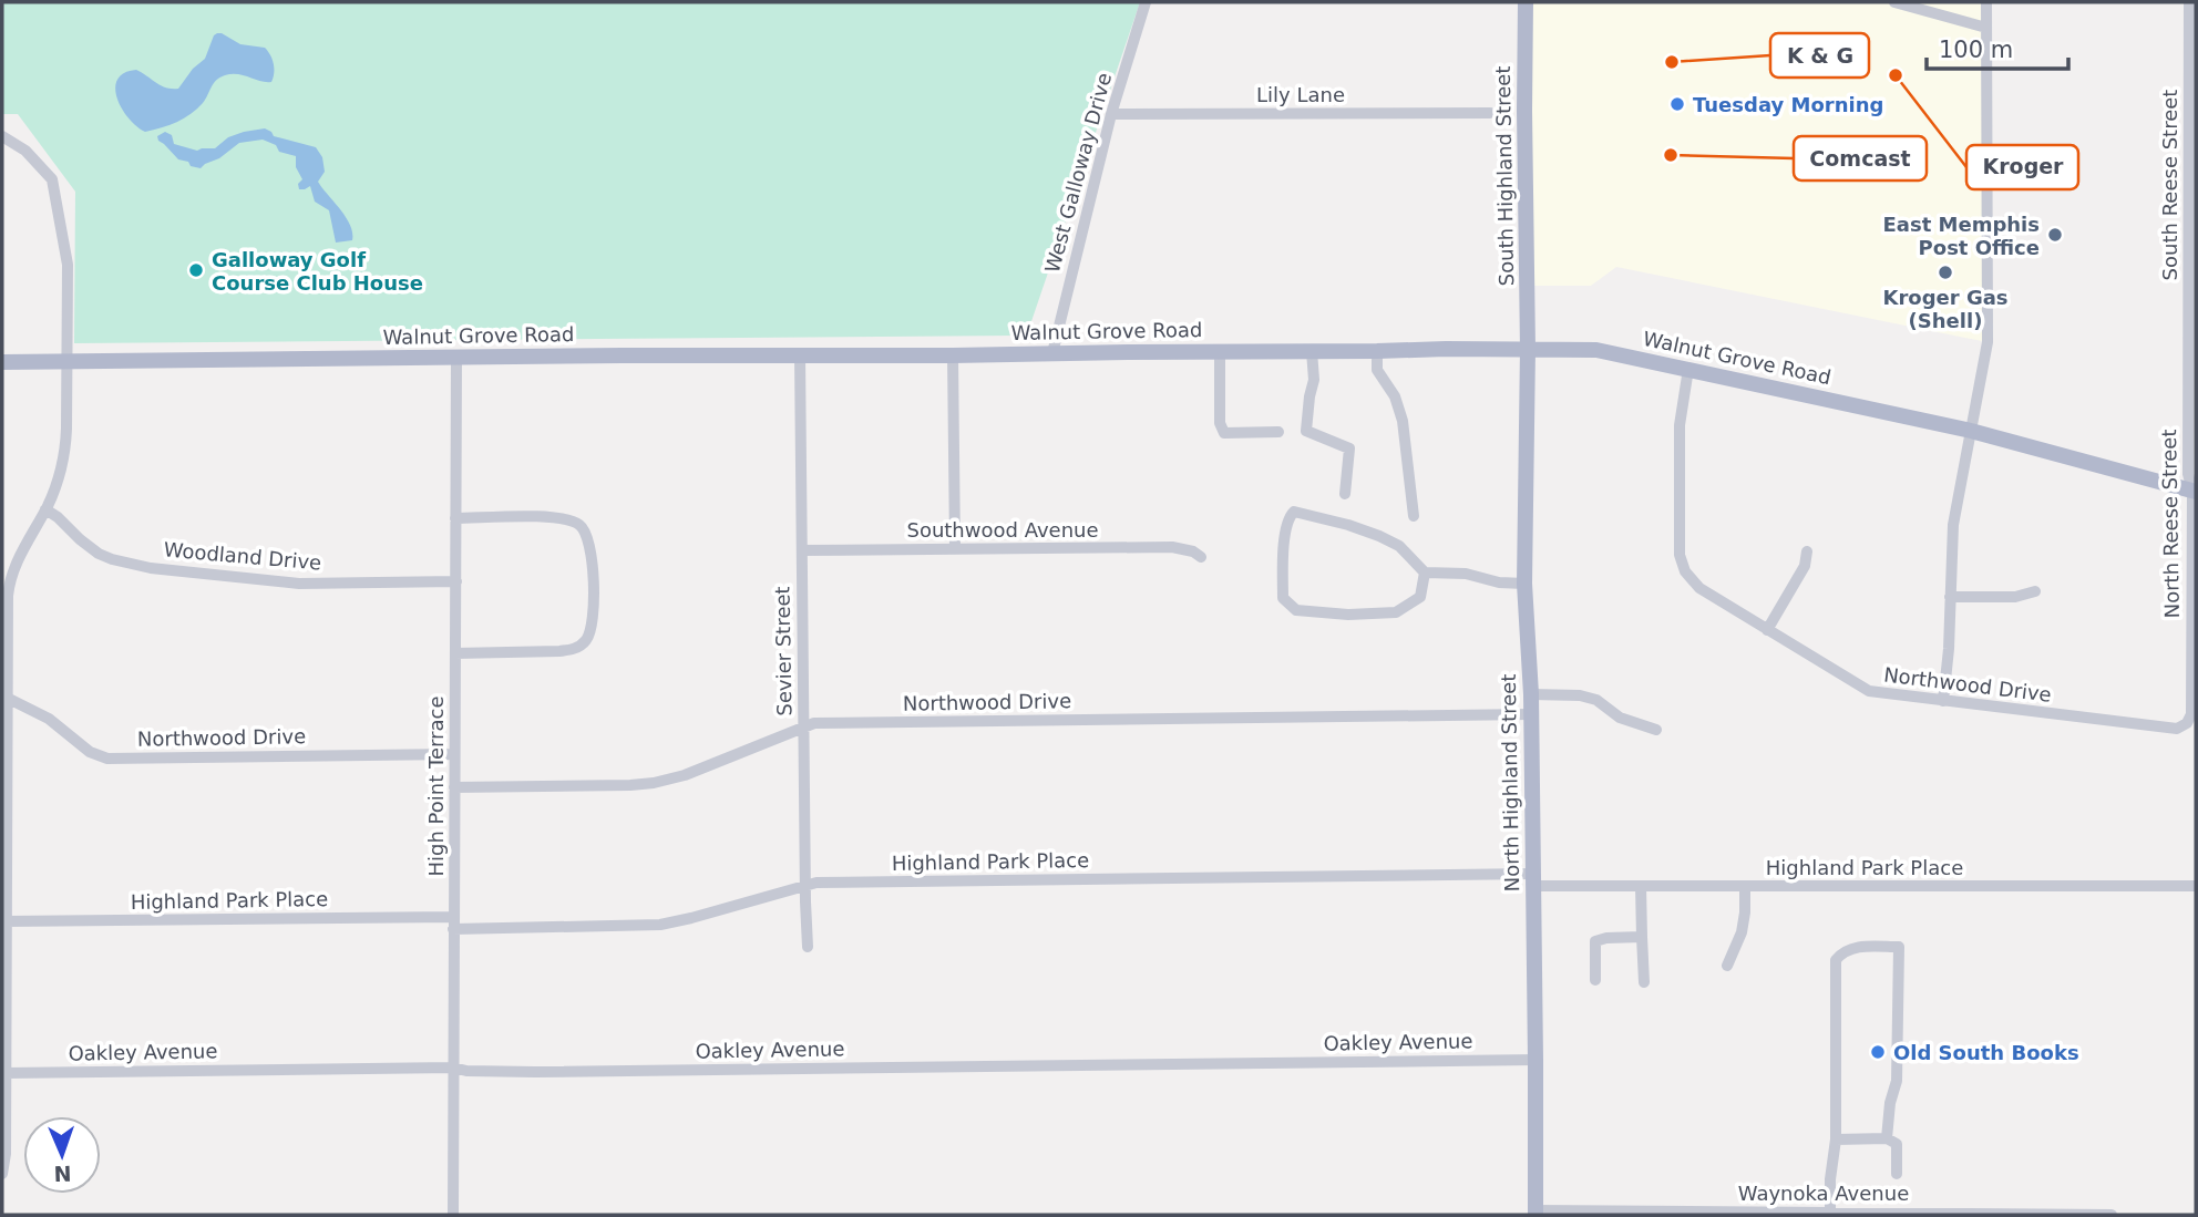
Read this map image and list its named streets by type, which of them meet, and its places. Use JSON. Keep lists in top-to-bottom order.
{
  "streets": {
    "main road": ["South Highland Street", "Walnut Grove Road", "North Highland Street"],
    "street": [
      "Lily Lane",
      "West Galloway Drive",
      "South Reese Street",
      "North Reese Street",
      "Southwood Avenue",
      "Woodland Drive",
      "Sevier Street",
      "Northwood Drive",
      "High Point Terrace",
      "Highland Park Place",
      "Oakley Avenue",
      "Waynoka Avenue"
    ]
  },
  "crossings": [
    ["Lily Lane", "West Galloway Drive"],
    ["West Galloway Drive", "Walnut Grove Road"],
    ["South Highland Street", "Walnut Grove Road"],
    ["South Highland Street", "North Highland Street"],
    ["South Reese Street", "North Reese Street"],
    ["Walnut Grove Road", "North Reese Street"],
    ["Walnut Grove Road", "Sevier Street"],
    ["Walnut Grove Road", "Northwood Drive"],
    ["Walnut Grove Road", "North Highland Street"],
    ["Walnut Grove Road", "High Point Terrace"],
    ["North Reese Street", "Northwood Drive"],
    ["Southwood Avenue", "Sevier Street"],
    ["Woodland Drive", "High Point Terrace"],
    ["Sevier Street", "Northwood Drive"],
    ["Sevier Street", "Highland Park Place"],
    ["Northwood Drive", "North Highland Street"],
    ["Northwood Drive", "High Point Terrace"],
    ["North Highland Street", "Highland Park Place"],
    ["North Highland Street", "Oakley Avenue"],
    ["North Highland Street", "Waynoka Avenue"],
    ["High Point Terrace", "Highland Park Place"],
    ["High Point Terrace", "Oakley Avenue"]
  ],
  "places": [
    "K & G",
    "Kroger",
    "Tuesday Morning",
    "Comcast",
    "East Memphis Post Office",
    "Galloway Golf Course Club House",
    "Kroger Gas (Shell)",
    "Old South Books"
  ],
  "scale_bar": "100 m",
  "north": "bottom"
}
